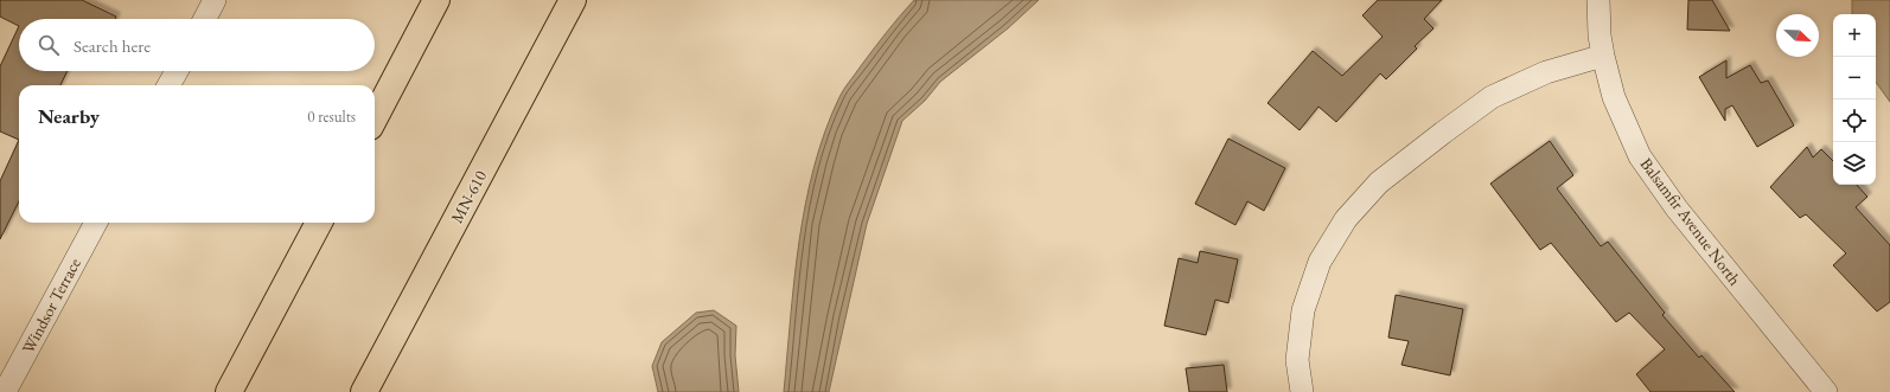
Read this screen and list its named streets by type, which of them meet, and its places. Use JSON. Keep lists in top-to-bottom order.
{
  "streets": {
    "highway": ["MN-610"],
    "street": ["Balsamfir Avenue North", "Windsor Terrace"]
  },
  "north": "bottom right",
  "page": {
    "map_buttons": ["+", "−"],
    "search": "Search here",
    "heading": ["Nearby", "0 results"]
  }
}
